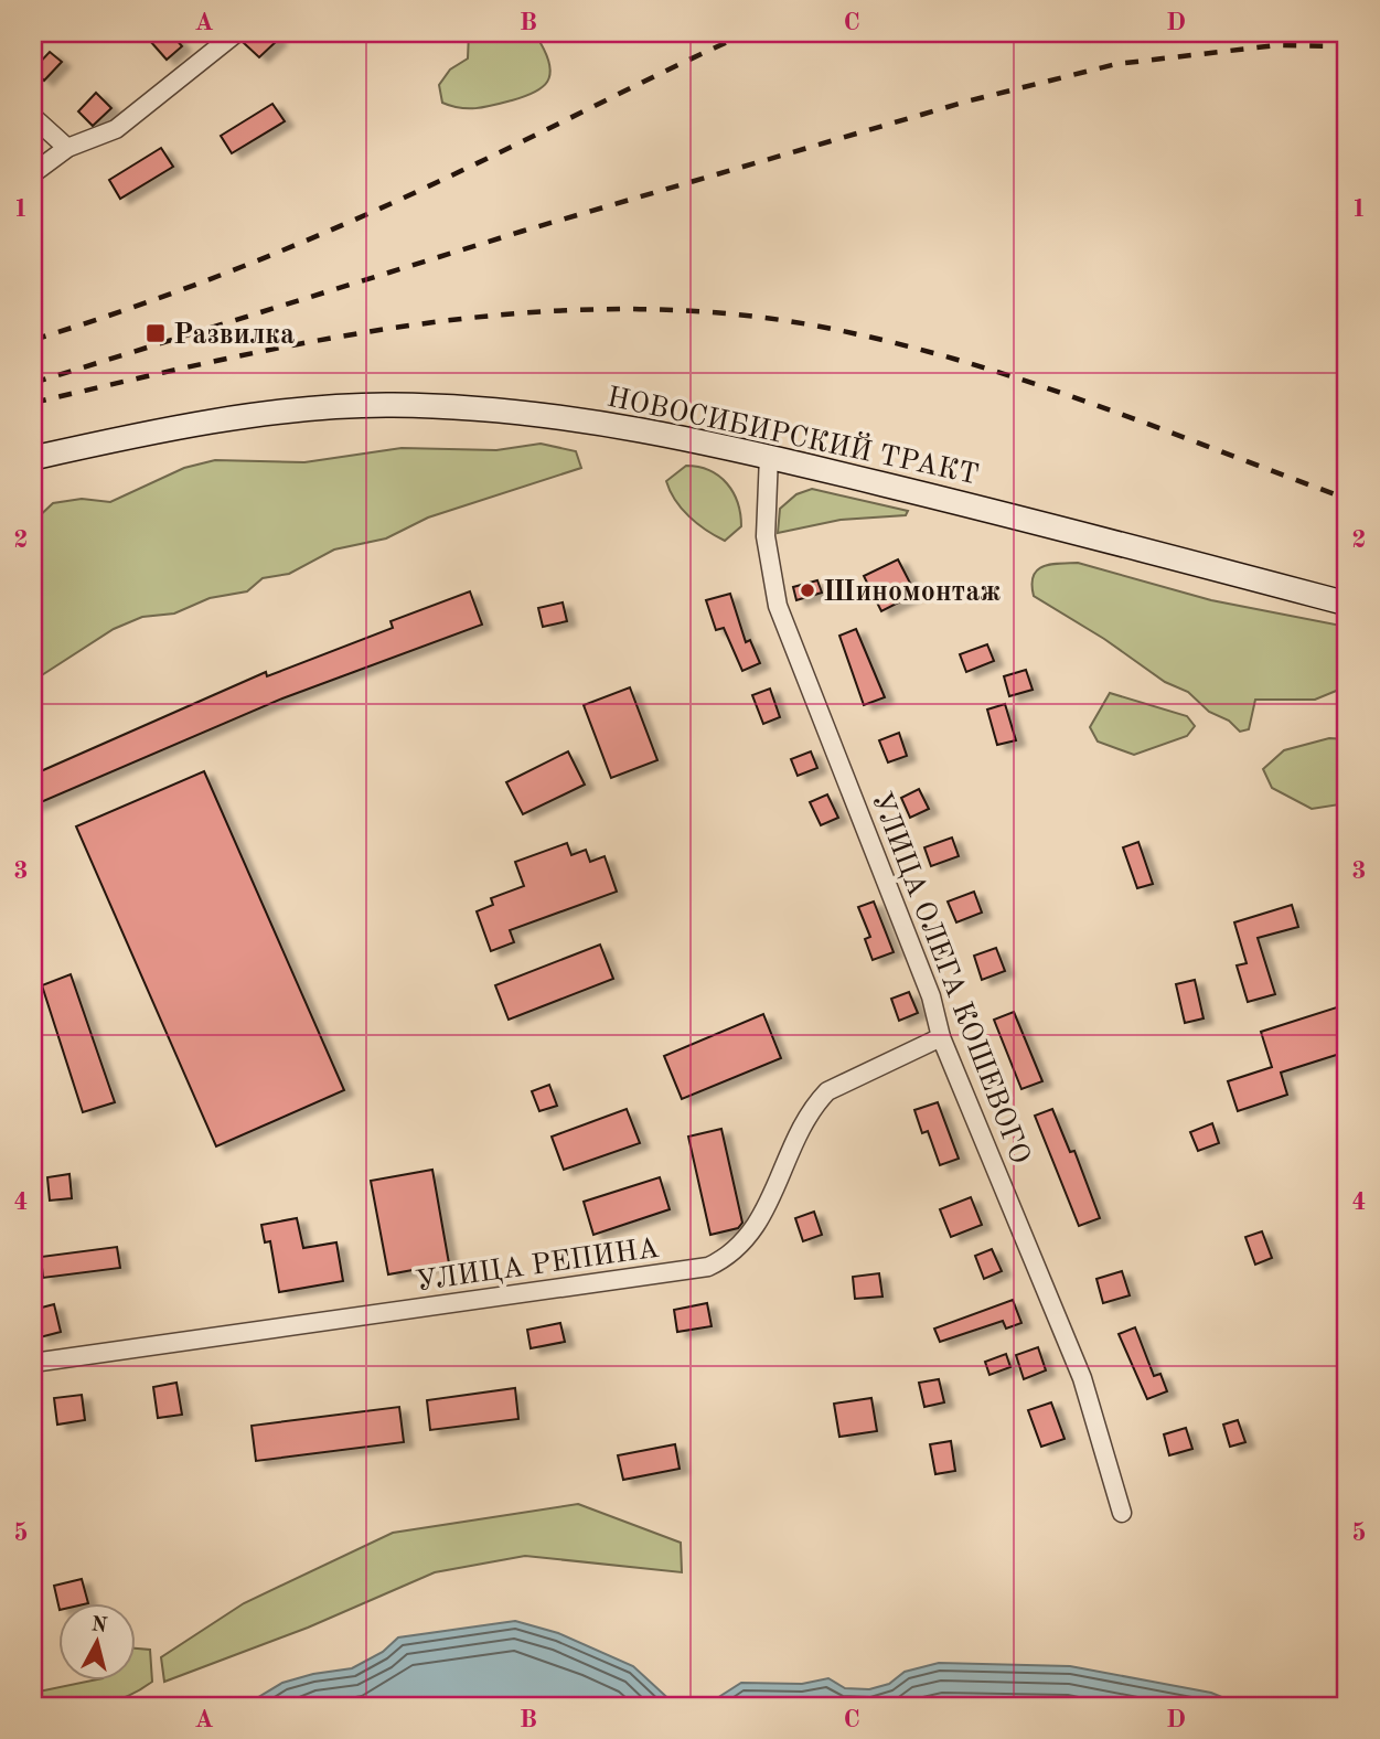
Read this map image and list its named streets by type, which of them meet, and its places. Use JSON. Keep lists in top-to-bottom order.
{
  "streets": {
    "main road": ["НОВОСИБИРСКИЙ ТРАКТ"],
    "street": ["УЛИЦА ОЛЕГА КОШЕВОГО", "УЛИЦА РЕПИНА"]
  },
  "crossings": [
    ["НОВОСИБИРСКИЙ ТРАКТ", "УЛИЦА ОЛЕГА КОШЕВОГО"],
    ["УЛИЦА ОЛЕГА КОШЕВОГО", "УЛИЦА РЕПИНА"]
  ],
  "places": {
    "transit": ["Развилка"],
    "other": ["Шиномонтаж"]
  },
  "north": "top",
  "grid": {
    "columns": [
      "A",
      "B",
      "C",
      "D"
    ],
    "rows": [
      "1",
      "2",
      "3",
      "4",
      "5"
    ]
  }
}
